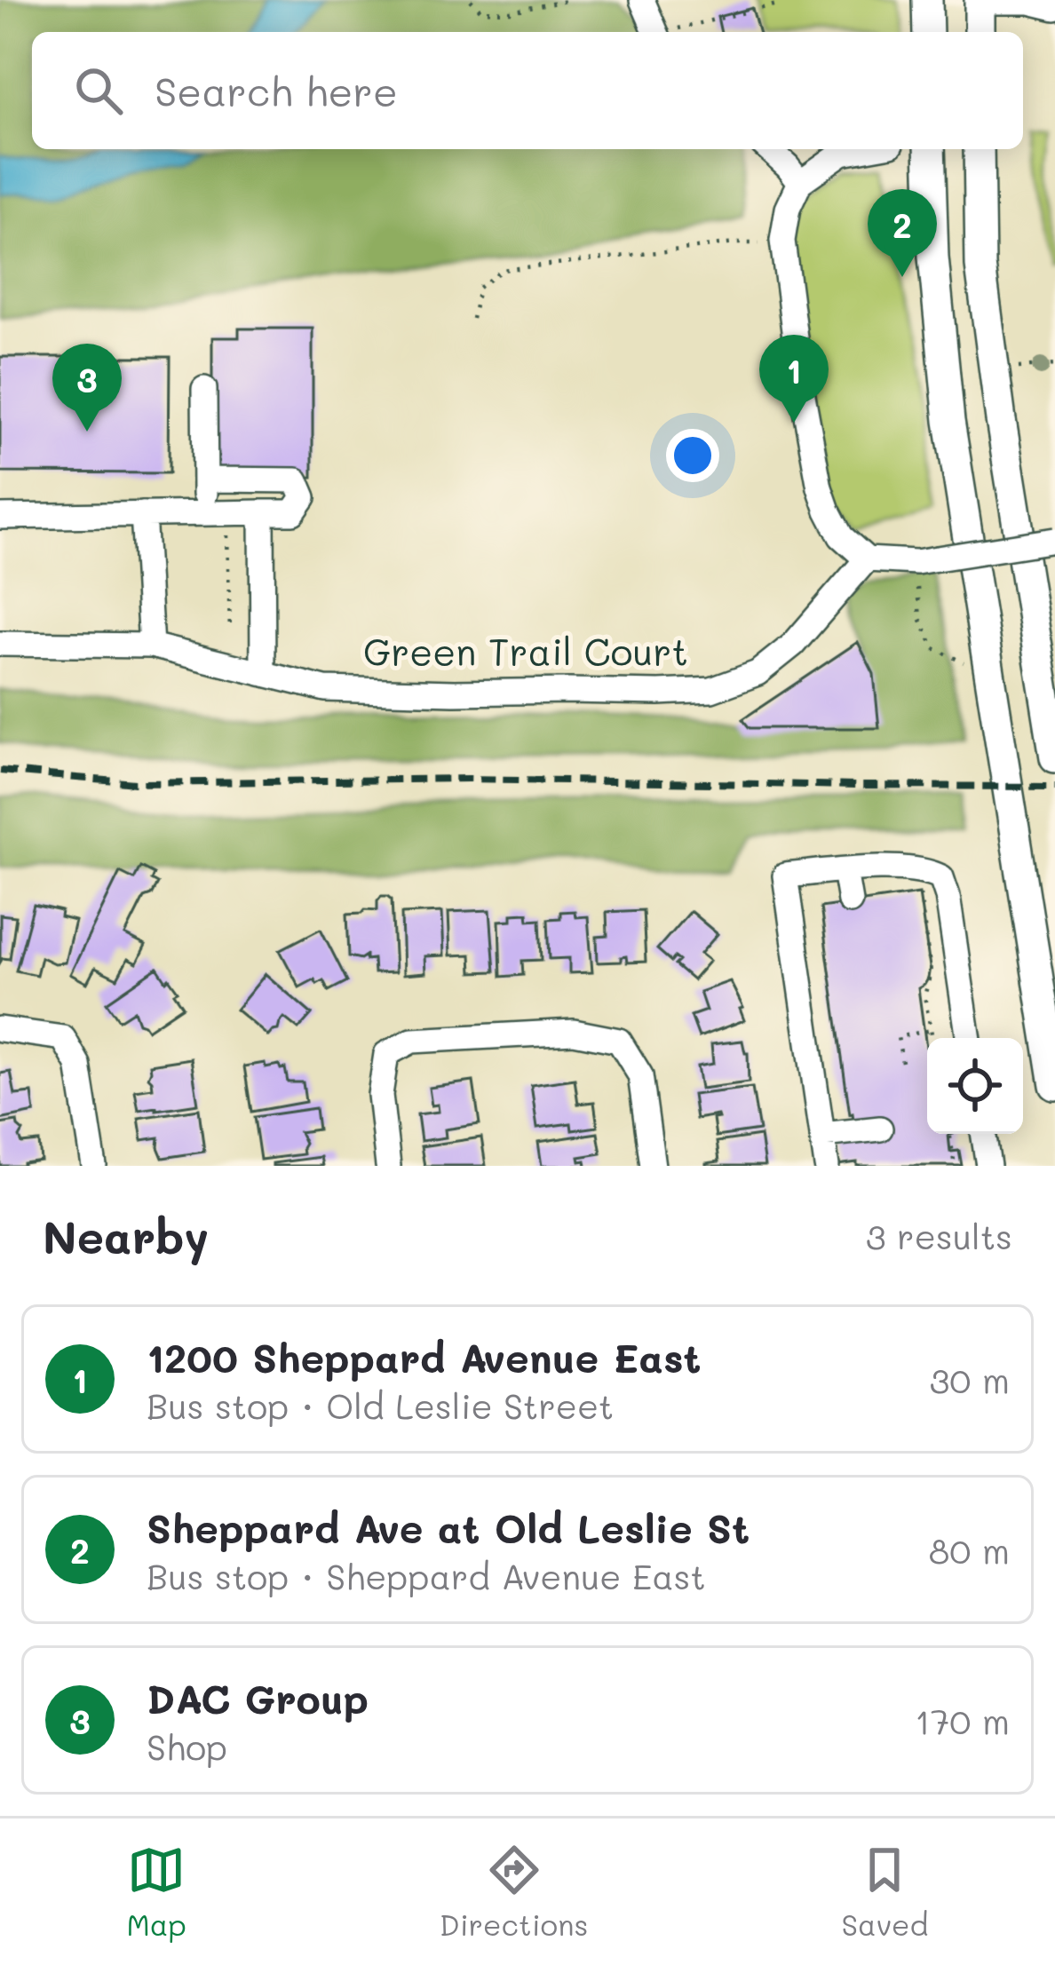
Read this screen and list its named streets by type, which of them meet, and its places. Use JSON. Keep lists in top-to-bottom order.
{
  "streets": {
    "street": ["Green Trail Court"]
  },
  "page": {
    "search": "Search here",
    "pins": ["2", "1", "3"],
    "heading": ["Nearby", "3 results"],
    "list": [
      {
        "mark": "1",
        "name": "1200 Sheppard Avenue East",
        "note": "Bus stop · Old Leslie Street",
        "value": "30 m"
      },
      {
        "mark": "2",
        "name": "Sheppard Ave at Old Leslie St",
        "note": "Bus stop · Sheppard Avenue East",
        "value": "80 m"
      },
      {
        "mark": "3",
        "name": "DAC Group",
        "note": "Shop",
        "value": "170 m"
      }
    ],
    "nav": ["Map", "Directions", "Saved"]
  }
}
